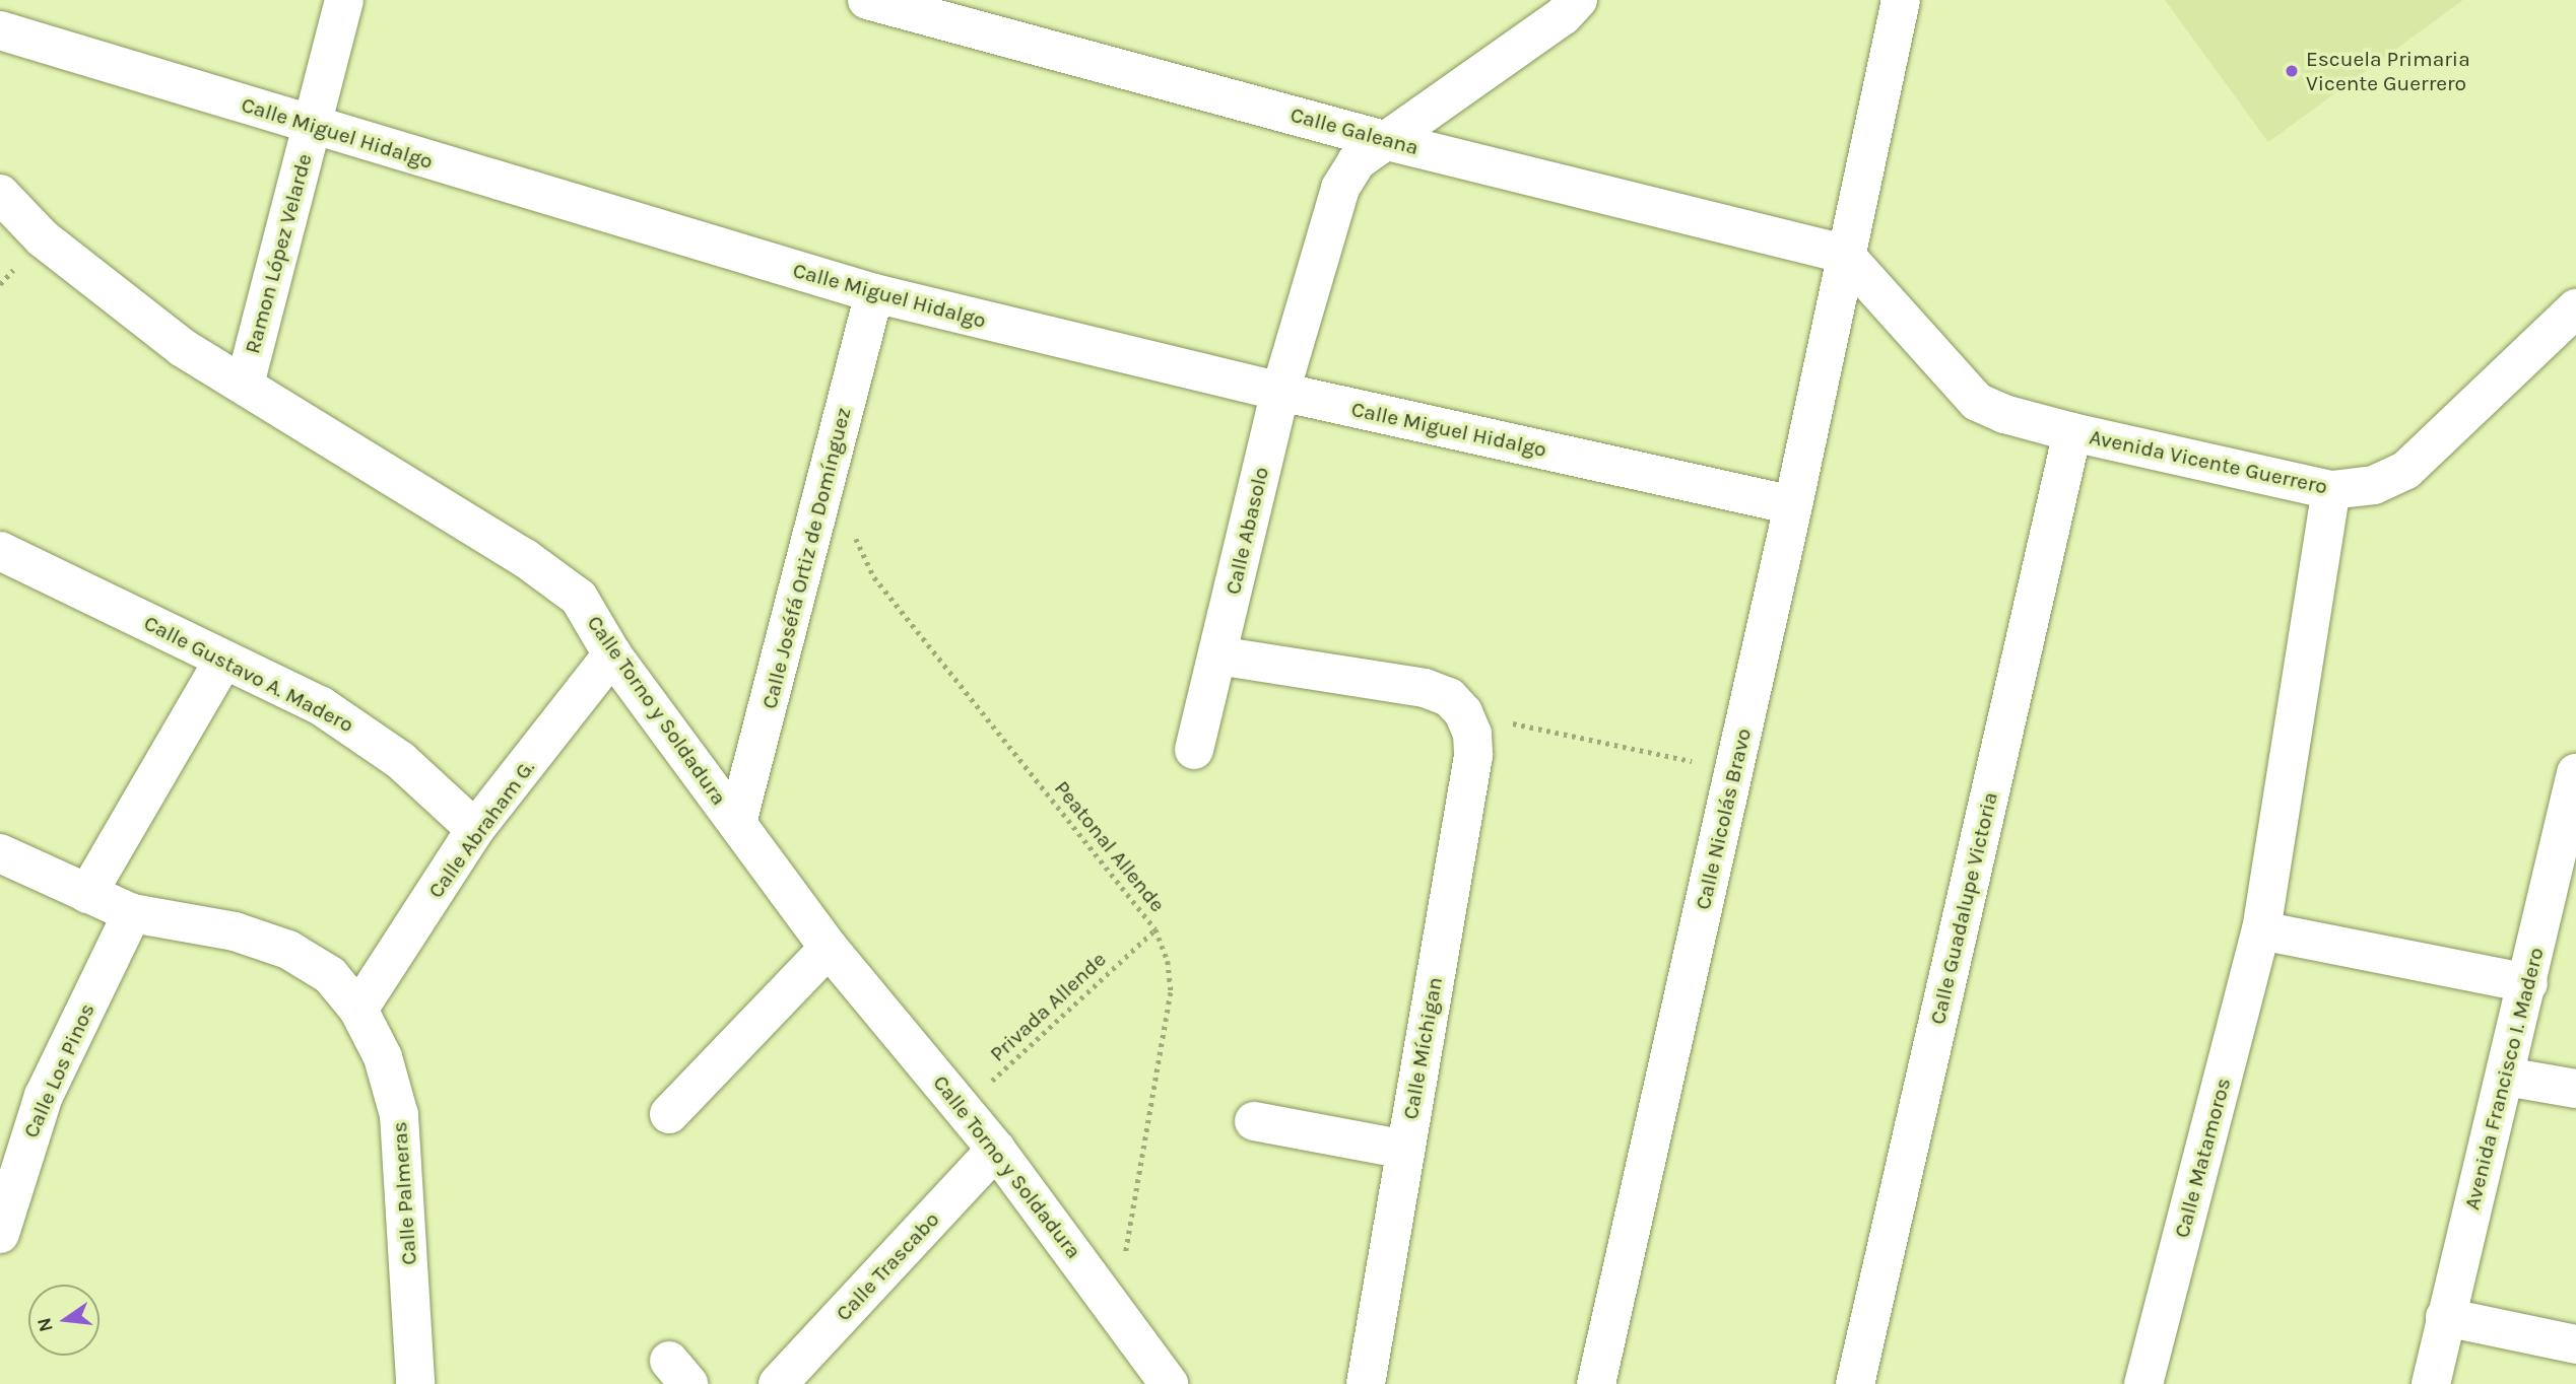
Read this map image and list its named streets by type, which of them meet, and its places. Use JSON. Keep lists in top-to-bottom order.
{
  "streets": {
    "street": [
      "Calle Galeana",
      "Calle Miguel Hidalgo",
      "Ramon López Velarde",
      "Avenida Vicente Guerrero",
      "Calle Abasolo",
      "Calle Joséfá Ortiz de Domínguez",
      "Calle Gustavo A. Madero",
      "Calle Torno y Soldadura",
      "Calle Nicolás Bravo",
      "Calle Abraham G.",
      "Calle Guadalupe Victoria",
      "Calle Míchigan",
      "Calle Los Pinos",
      "Avenida Francisco I. Madero",
      "Calle Matamoros",
      "Calle Palmeras",
      "Calle Trascabo"
    ],
    "path": ["Peatonal Allende", "Privada Allende"]
  },
  "crossings": [
    ["Calle Galeana", "Avenida Vicente Guerrero"],
    ["Calle Galeana", "Calle Abasolo"],
    ["Calle Galeana", "Calle Nicolás Bravo"],
    ["Calle Miguel Hidalgo", "Ramon López Velarde"],
    ["Calle Miguel Hidalgo", "Calle Abasolo"],
    ["Calle Miguel Hidalgo", "Calle Joséfá Ortiz de Domínguez"],
    ["Calle Miguel Hidalgo", "Calle Nicolás Bravo"],
    ["Ramon López Velarde", "Calle Torno y Soldadura"],
    ["Avenida Vicente Guerrero", "Calle Nicolás Bravo"],
    ["Avenida Vicente Guerrero", "Calle Guadalupe Victoria"],
    ["Avenida Vicente Guerrero", "Calle Matamoros"],
    ["Calle Joséfá Ortiz de Domínguez", "Calle Torno y Soldadura"],
    ["Calle Gustavo A. Madero", "Calle Abraham G."],
    ["Calle Torno y Soldadura", "Calle Abraham G."],
    ["Calle Torno y Soldadura", "Peatonal Allende"],
    ["Calle Torno y Soldadura", "Privada Allende"],
    ["Calle Torno y Soldadura", "Calle Trascabo"],
    ["Calle Abraham G.", "Calle Palmeras"],
    ["Peatonal Allende", "Privada Allende"],
    ["Calle Los Pinos", "Calle Palmeras"]
  ],
  "places": ["Escuela Primaria Vicente Guerrero"],
  "north": "left"
}
